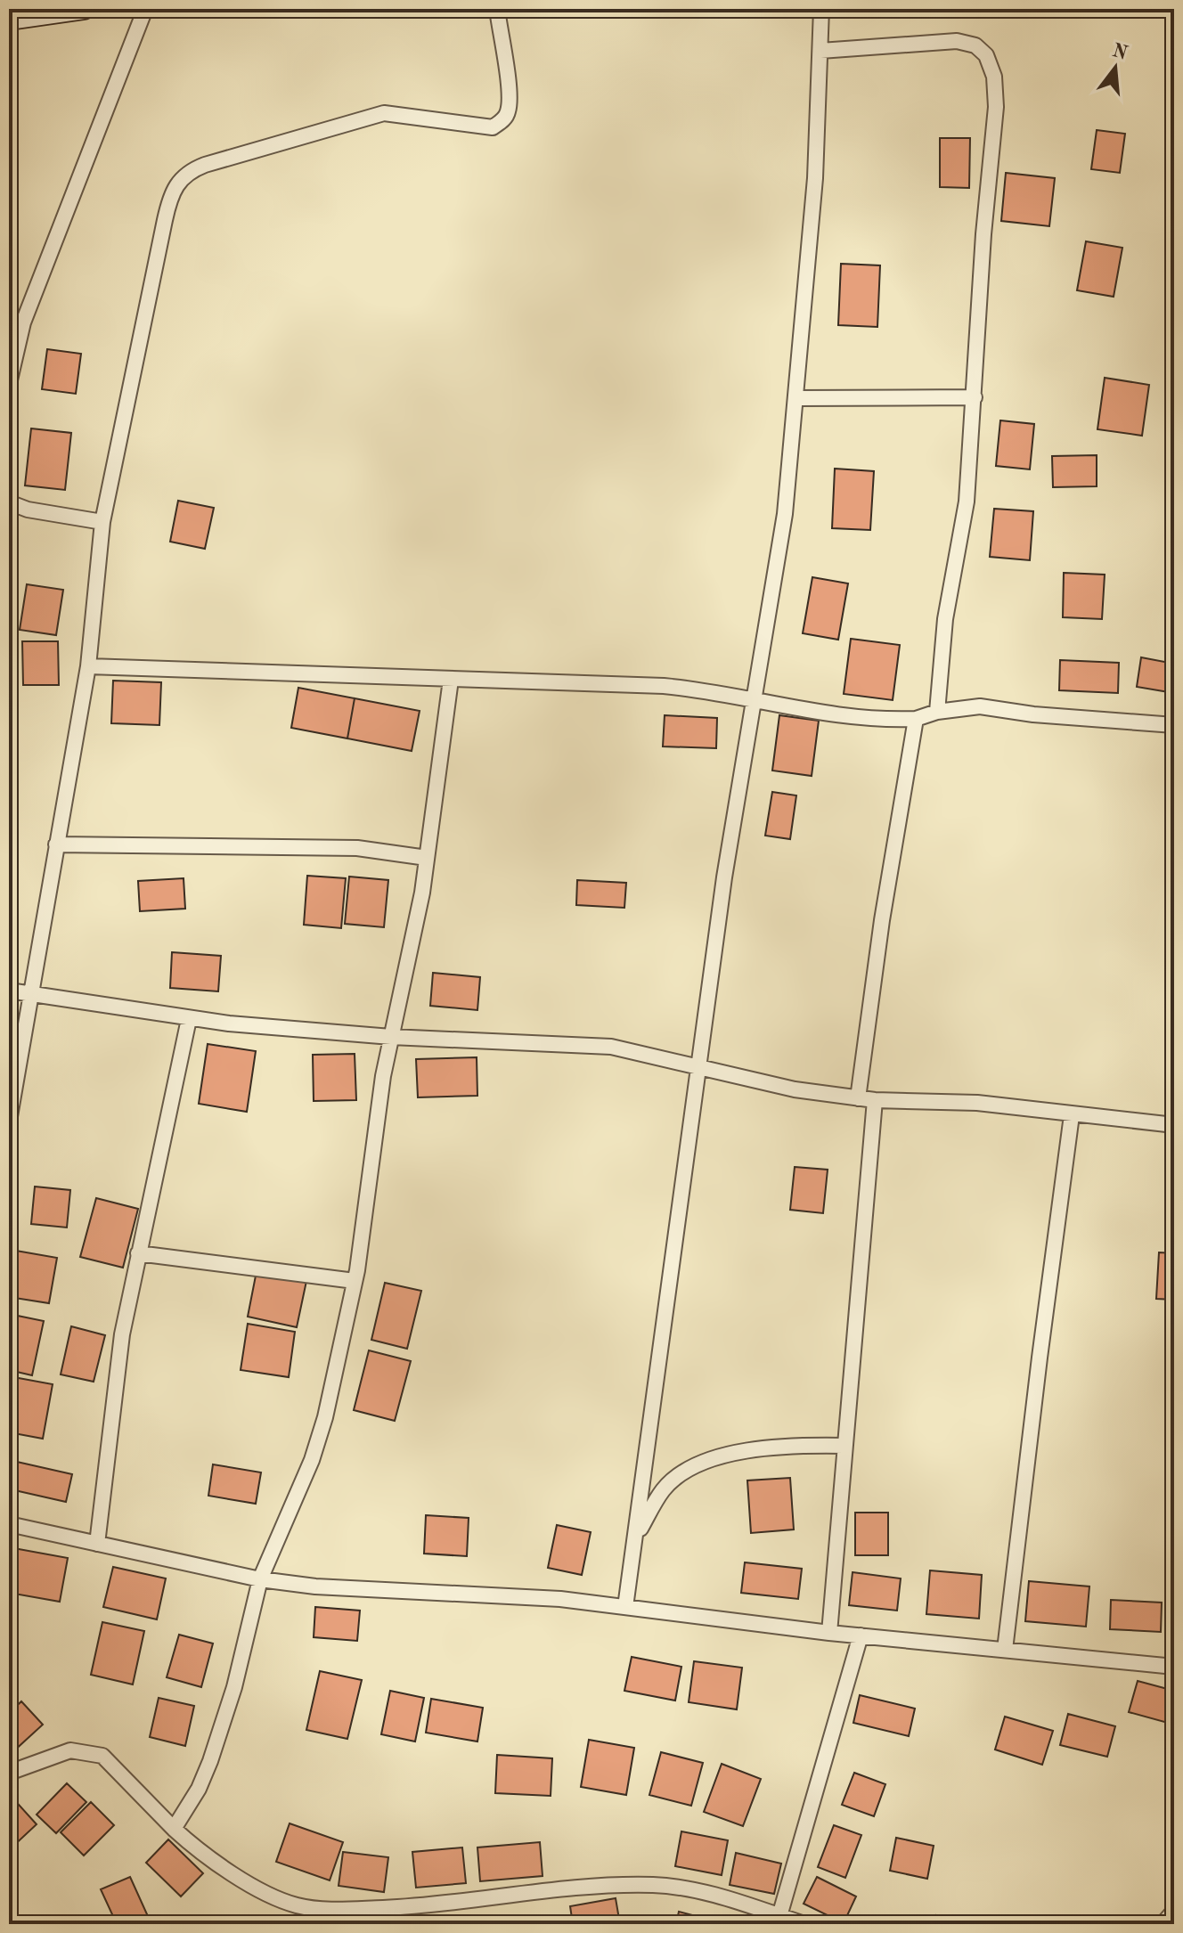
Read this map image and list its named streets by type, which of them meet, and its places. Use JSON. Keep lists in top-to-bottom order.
{
  "north": "top"
}
